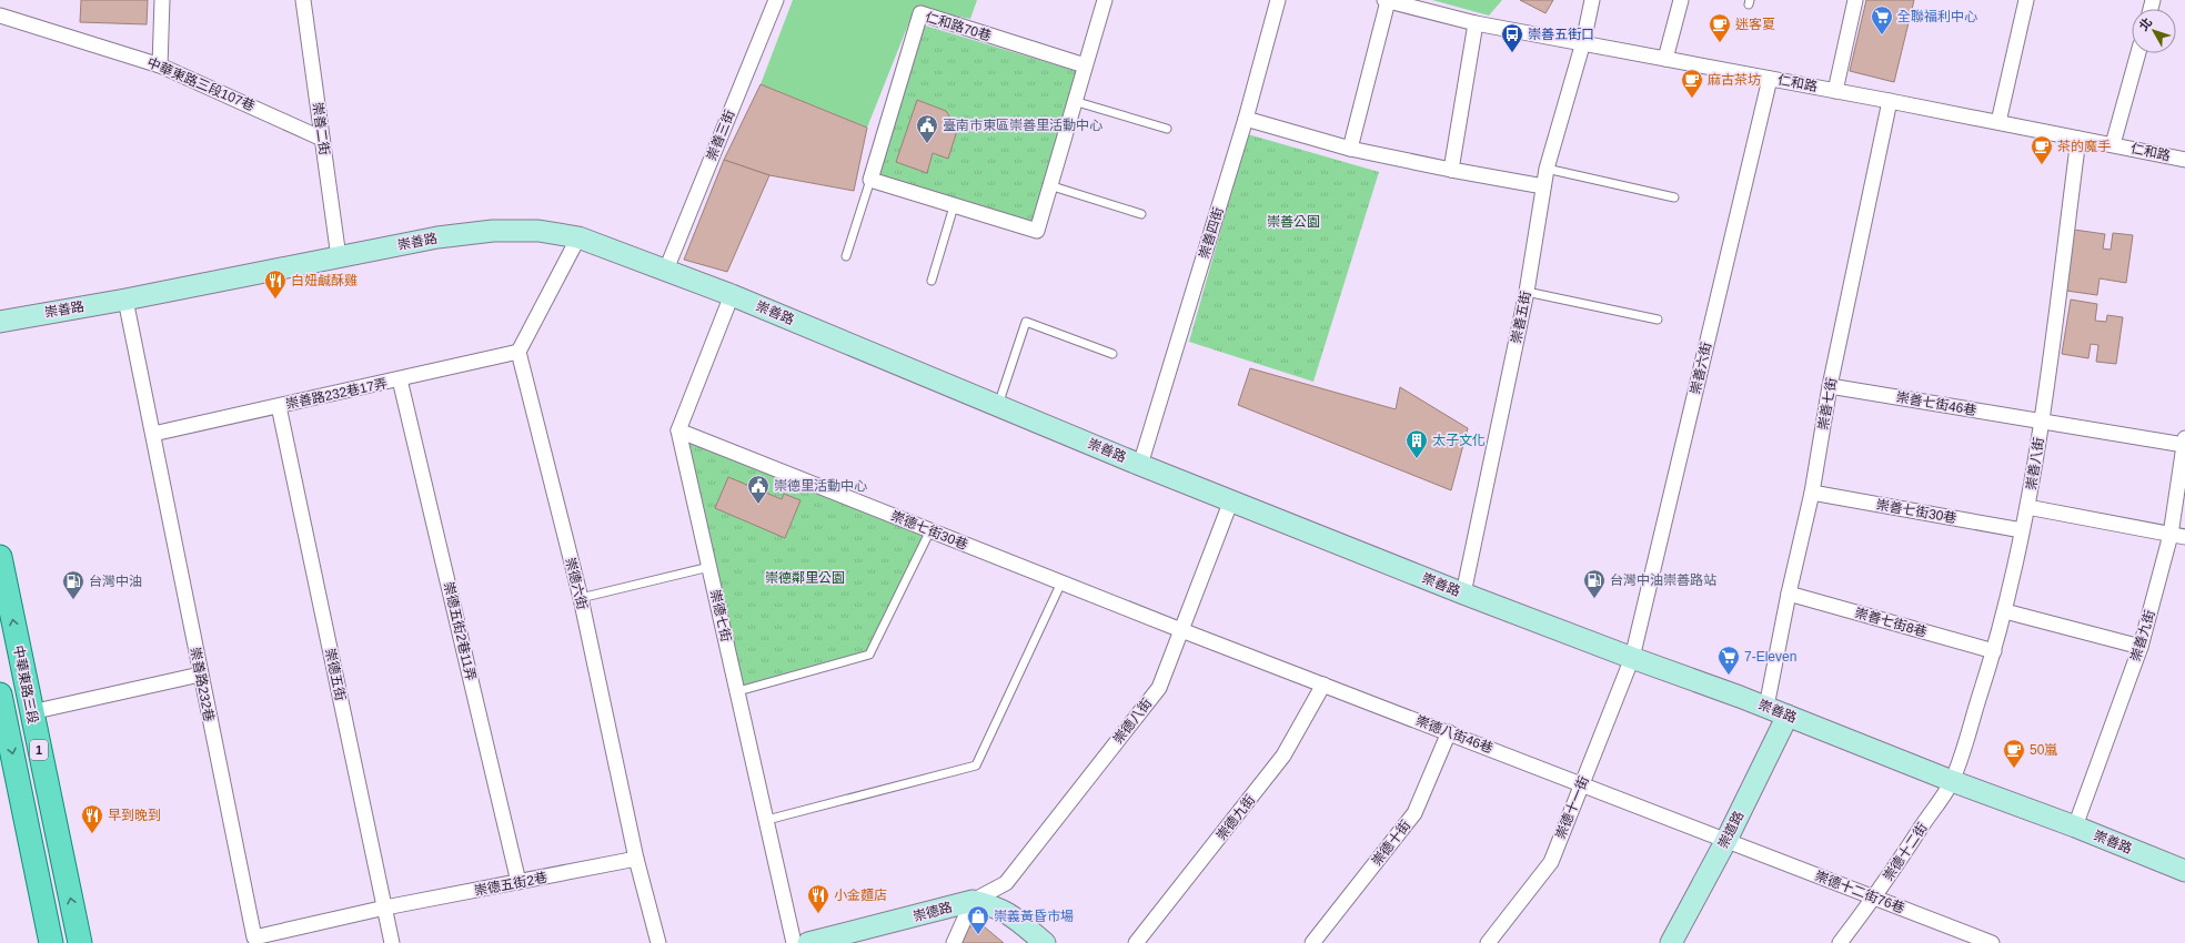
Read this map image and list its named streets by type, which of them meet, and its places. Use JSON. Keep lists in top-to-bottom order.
{
  "streets": {
    "main road": ["中華東路三段", "1"],
    "street": [
      "仁和路70巷",
      "仁和路",
      "中華東路三段107巷",
      "崇善二街",
      "崇善三街",
      "崇善四街",
      "崇善路",
      "崇善五街",
      "崇善六街",
      "崇善路232巷17弄",
      "崇善七街",
      "崇善七街46巷",
      "崇善八街",
      "崇善七街30巷",
      "崇德七街30巷",
      "崇德六街",
      "崇德七街",
      "崇善七街8巷",
      "崇德五街2巷11弄",
      "崇善九街",
      "崇德五街",
      "崇善路232巷",
      "崇德八街",
      "崇德八街46巷",
      "崇德十一街",
      "崇德九街",
      "崇道路",
      "崇德十街",
      "崇德十二街",
      "崇德五街2巷",
      "崇德十二街76巷",
      "崇德路"
    ]
  },
  "crossings": [
    ["仁和路", "崇善五街"],
    ["仁和路", "崇善六街"],
    ["仁和路", "崇善七街"],
    ["仁和路", "崇善八街"],
    ["中華東路三段107巷", "崇善二街"],
    ["崇善二街", "崇善路"],
    ["崇善三街", "崇善路"],
    ["崇善四街", "崇善路"],
    ["崇善路", "崇善五街"],
    ["崇善路", "崇善六街"],
    ["崇善路", "崇善七街"],
    ["崇善路", "崇善八街"],
    ["崇善路", "崇善九街"],
    ["崇善路", "崇善路232巷"],
    ["崇善路", "崇德八街"],
    ["崇善路", "崇德十一街"],
    ["崇善路", "崇道路"],
    ["崇善路", "崇德十二街"],
    ["崇善六街", "崇德十一街"],
    ["崇善路232巷17弄", "崇德六街"],
    ["崇善路232巷17弄", "崇德五街2巷11弄"],
    ["崇善路232巷17弄", "崇德五街"],
    ["崇善路232巷17弄", "崇善路232巷"],
    ["崇善七街", "崇善七街46巷"],
    ["崇善七街", "崇善七街30巷"],
    ["崇善七街", "崇善七街8巷"],
    ["崇善七街46巷", "崇善八街"],
    ["崇善七街46巷", "崇善九街"],
    ["崇善八街", "崇善七街30巷"],
    ["崇善八街", "崇善七街8巷"],
    ["崇善八街", "崇德十二街"],
    ["崇德七街30巷", "崇德七街"],
    ["崇德七街30巷", "崇德八街"],
    ["崇德七街30巷", "崇德八街46巷"],
    ["崇德六街", "崇德五街2巷"],
    ["崇德五街2巷11弄", "崇德五街2巷"],
    ["崇德五街", "崇善路232巷"],
    ["崇德五街", "崇德五街2巷"],
    ["崇善路232巷", "崇德五街2巷"],
    ["崇德八街", "崇德八街46巷"],
    ["崇德八街", "崇德路"],
    ["崇德八街46巷", "崇德十一街"],
    ["崇德八街46巷", "崇德九街"],
    ["崇德八街46巷", "崇道路"],
    ["崇德八街46巷", "崇德十街"],
    ["崇德八街46巷", "崇德十二街76巷"],
    ["崇道路", "崇德十二街76巷"],
    ["崇德十二街", "崇德十二街76巷"]
  ],
  "parks": ["崇善公園", "崇德鄰里公園"],
  "places": {
    "supermarket": ["全聯福利中心", "7-Eleven"],
    "cafe": [
      "迷客夏",
      "麻古茶坊",
      "茶的魔手",
      "50嵐"
    ],
    "bus stop": ["崇善五街口"],
    "public building": ["臺南市東區崇善里活動中心", "崇德里活動中心"],
    "restaurant": ["白妞鹹酥雞", "早到晚到", "小金麵店"],
    "building": ["太子文化"],
    "fuel station": ["台灣中油崇善路站", "台灣中油"],
    "shop": ["崇義黃昏市場"]
  },
  "north": "top left"
}
